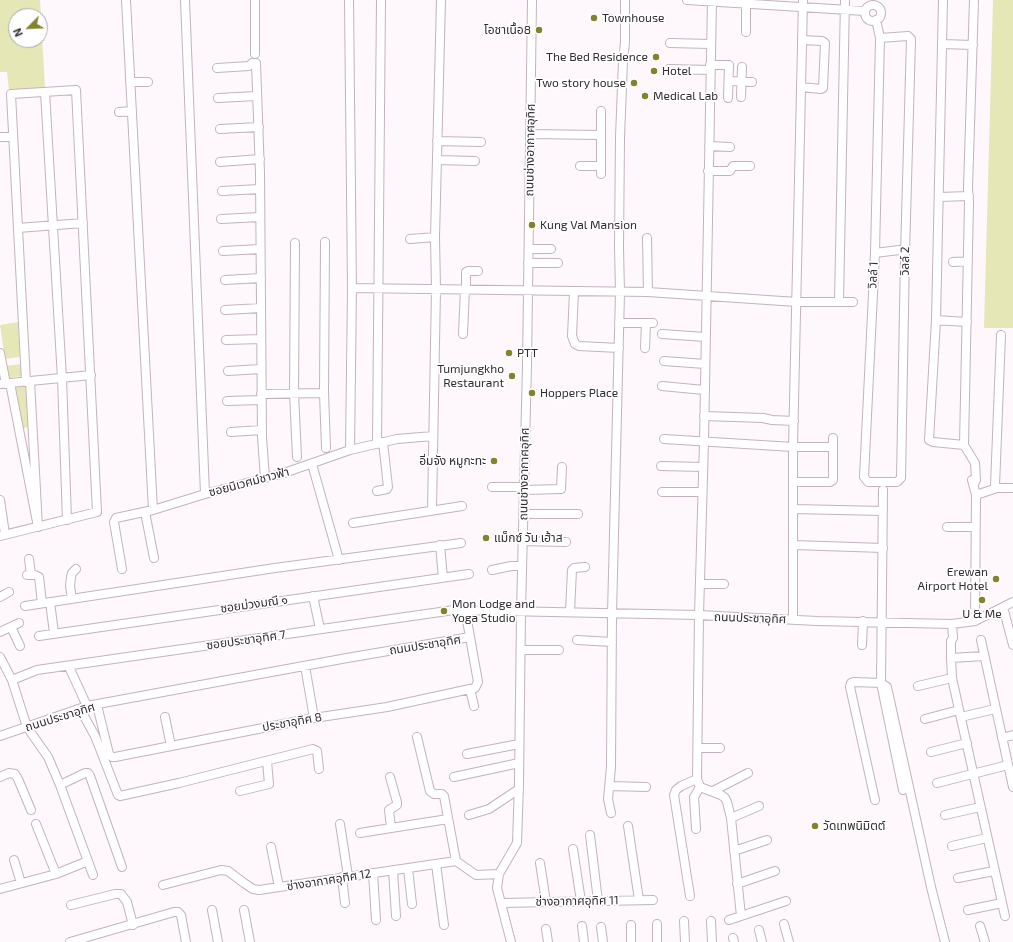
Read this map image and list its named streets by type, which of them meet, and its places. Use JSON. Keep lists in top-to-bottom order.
{
  "streets": {
    "street": [
      "ถนนช่างอากาศอุทิศ",
      "วิลล์ 2",
      "วิลล์ 1",
      "ซอยนิเวศม์ชาวฟ้า",
      "ซอยม่วงมณี ๑",
      "ถนนประชาอุทิศ",
      "ซอยประชาอุทิศ 7",
      "ประชาอุทิศ 8",
      "ช่างอากาศอุทิศ 12",
      "ช่างอากาศอุทิศ 11"
    ]
  },
  "crossings": [
    ["ถนนช่างอากาศอุทิศ", "ถนนประชาอุทิศ"],
    ["ถนนช่างอากาศอุทิศ", "ช่างอากาศอุทิศ 11"],
    ["วิลล์ 2", "วิลล์ 1"],
    ["ถนนประชาอุทิศ", "ซอยประชาอุทิศ 7"],
    ["ถนนประชาอุทิศ", "ประชาอุทิศ 8"]
  ],
  "places": [
    "Townhouse",
    "โอชาเนื้อ8",
    "The Bed Residence",
    "Hotel",
    "Two story house",
    "Medical Lab",
    "Kung Val Mansion",
    "PTT",
    "Tumjungkho Restaurant",
    "Hoppers Place",
    "อิ่มจัง หมูกะทะ",
    "แม็กซ์ วัน เฮ้าส",
    "Erewan Airport Hotel",
    "U & Me",
    "Mon Lodge and Yoga Studio",
    "วัดเทพนิมิตต์"
  ],
  "north": "bottom left"
}
